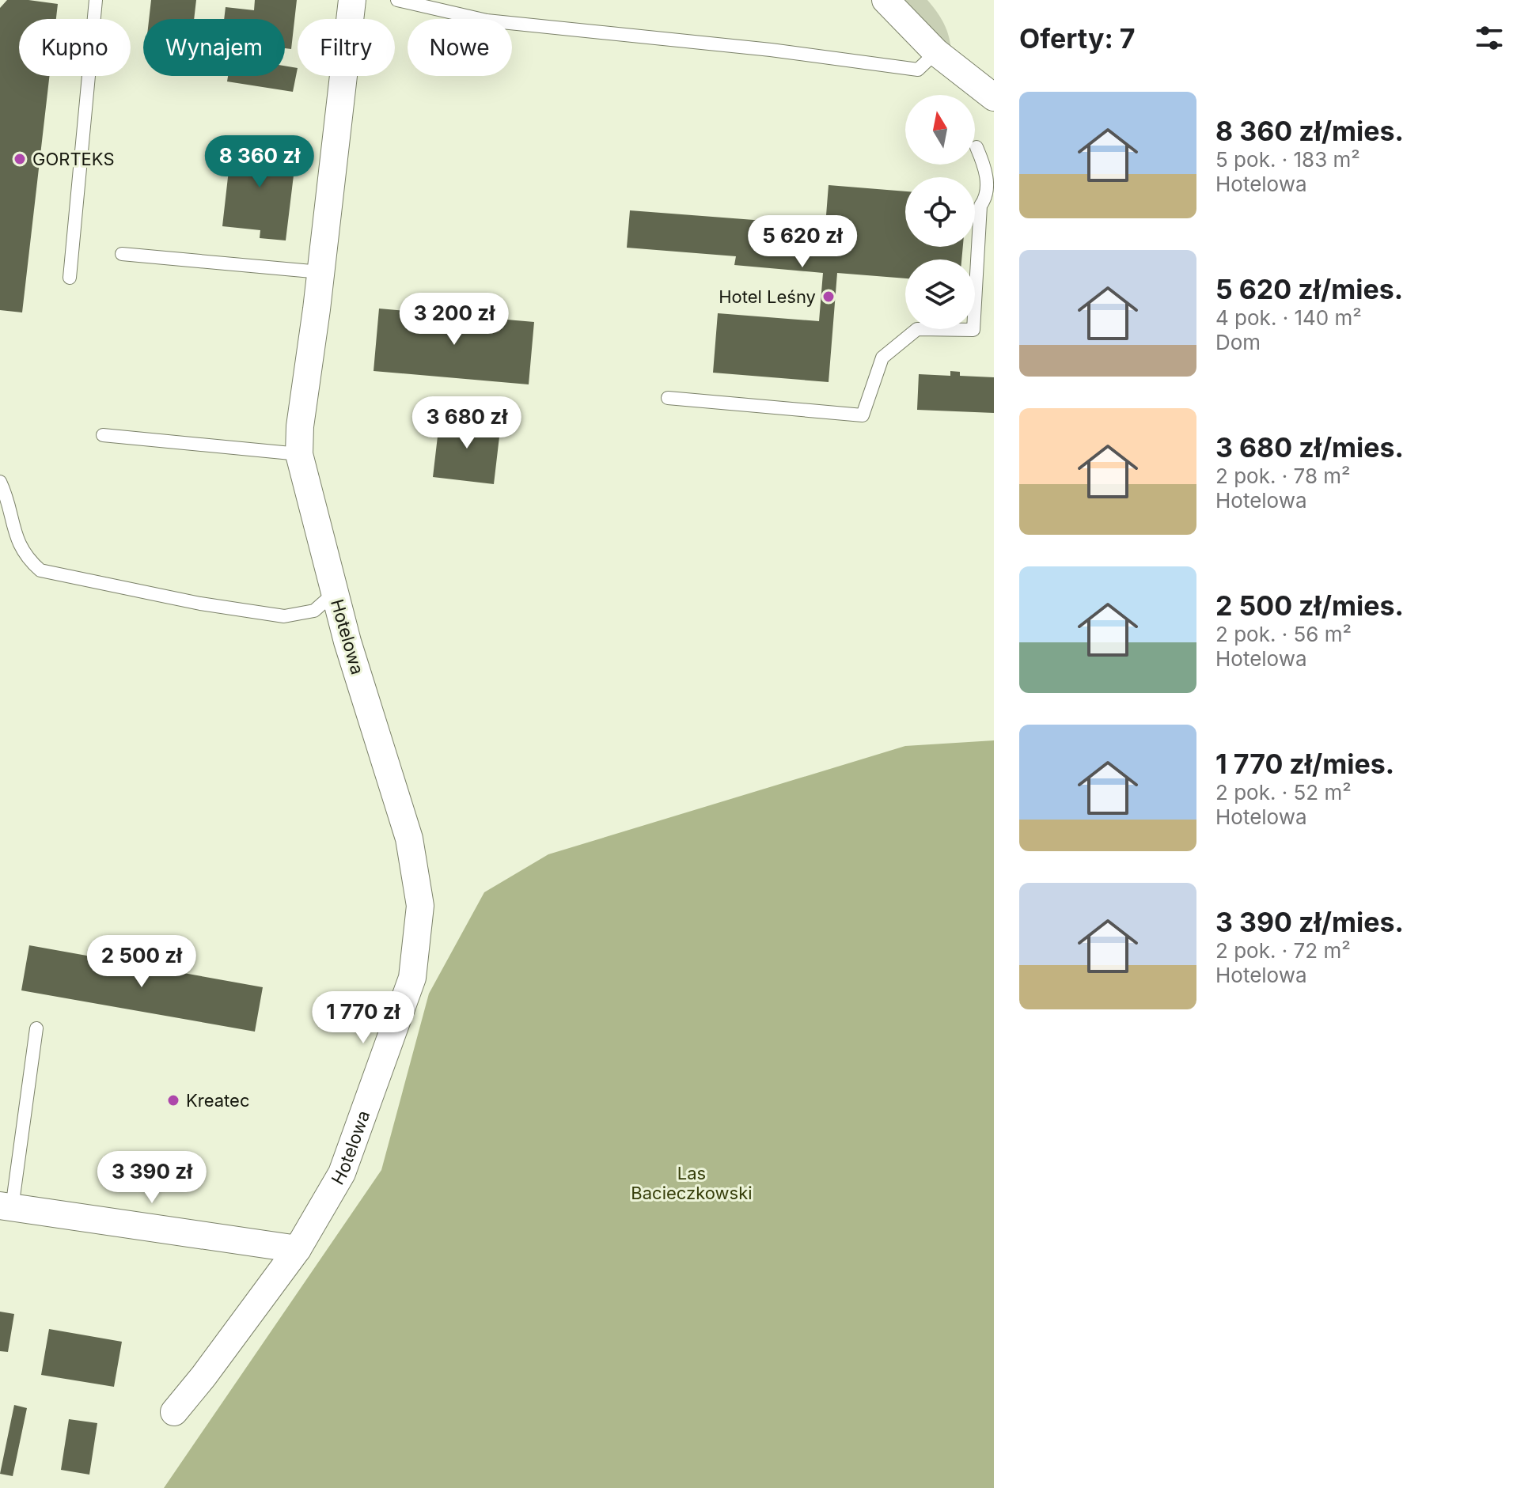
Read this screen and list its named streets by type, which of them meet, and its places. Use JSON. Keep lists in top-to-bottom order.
{
  "streets": {
    "street": ["Hotelowa"]
  },
  "parks": ["Las Bacieczkowski"],
  "places": ["GORTEKS", "Hotel Leśny", "Kreatec"],
  "north": "top",
  "page": {
    "heading": "Oferty: 7",
    "chip": [
      "Kupno",
      "Wynajem",
      "Filtry",
      "Nowe"
    ],
    "list": [
      {
        "name": "8 360 zł/mies.",
        "note": "5 pok. · 183 m² · Hotelowa"
      },
      {
        "name": "5 620 zł/mies.",
        "note": "4 pok. · 140 m² · Dom"
      },
      {
        "name": "3 680 zł/mies.",
        "note": "2 pok. · 78 m² · Hotelowa"
      },
      {
        "name": "2 500 zł/mies.",
        "note": "2 pok. · 56 m² · Hotelowa"
      },
      {
        "name": "1 770 zł/mies.",
        "note": "2 pok. · 52 m² · Hotelowa"
      },
      {
        "name": "3 390 zł/mies.",
        "note": "2 pok. · 72 m² · Hotelowa"
      }
    ],
    "price": [
      "8 360 zł",
      "5 620 zł",
      "3 200 zł",
      "3 680 zł",
      "2 500 zł",
      "1 770 zł",
      "3 390 zł"
    ]
  }
}
